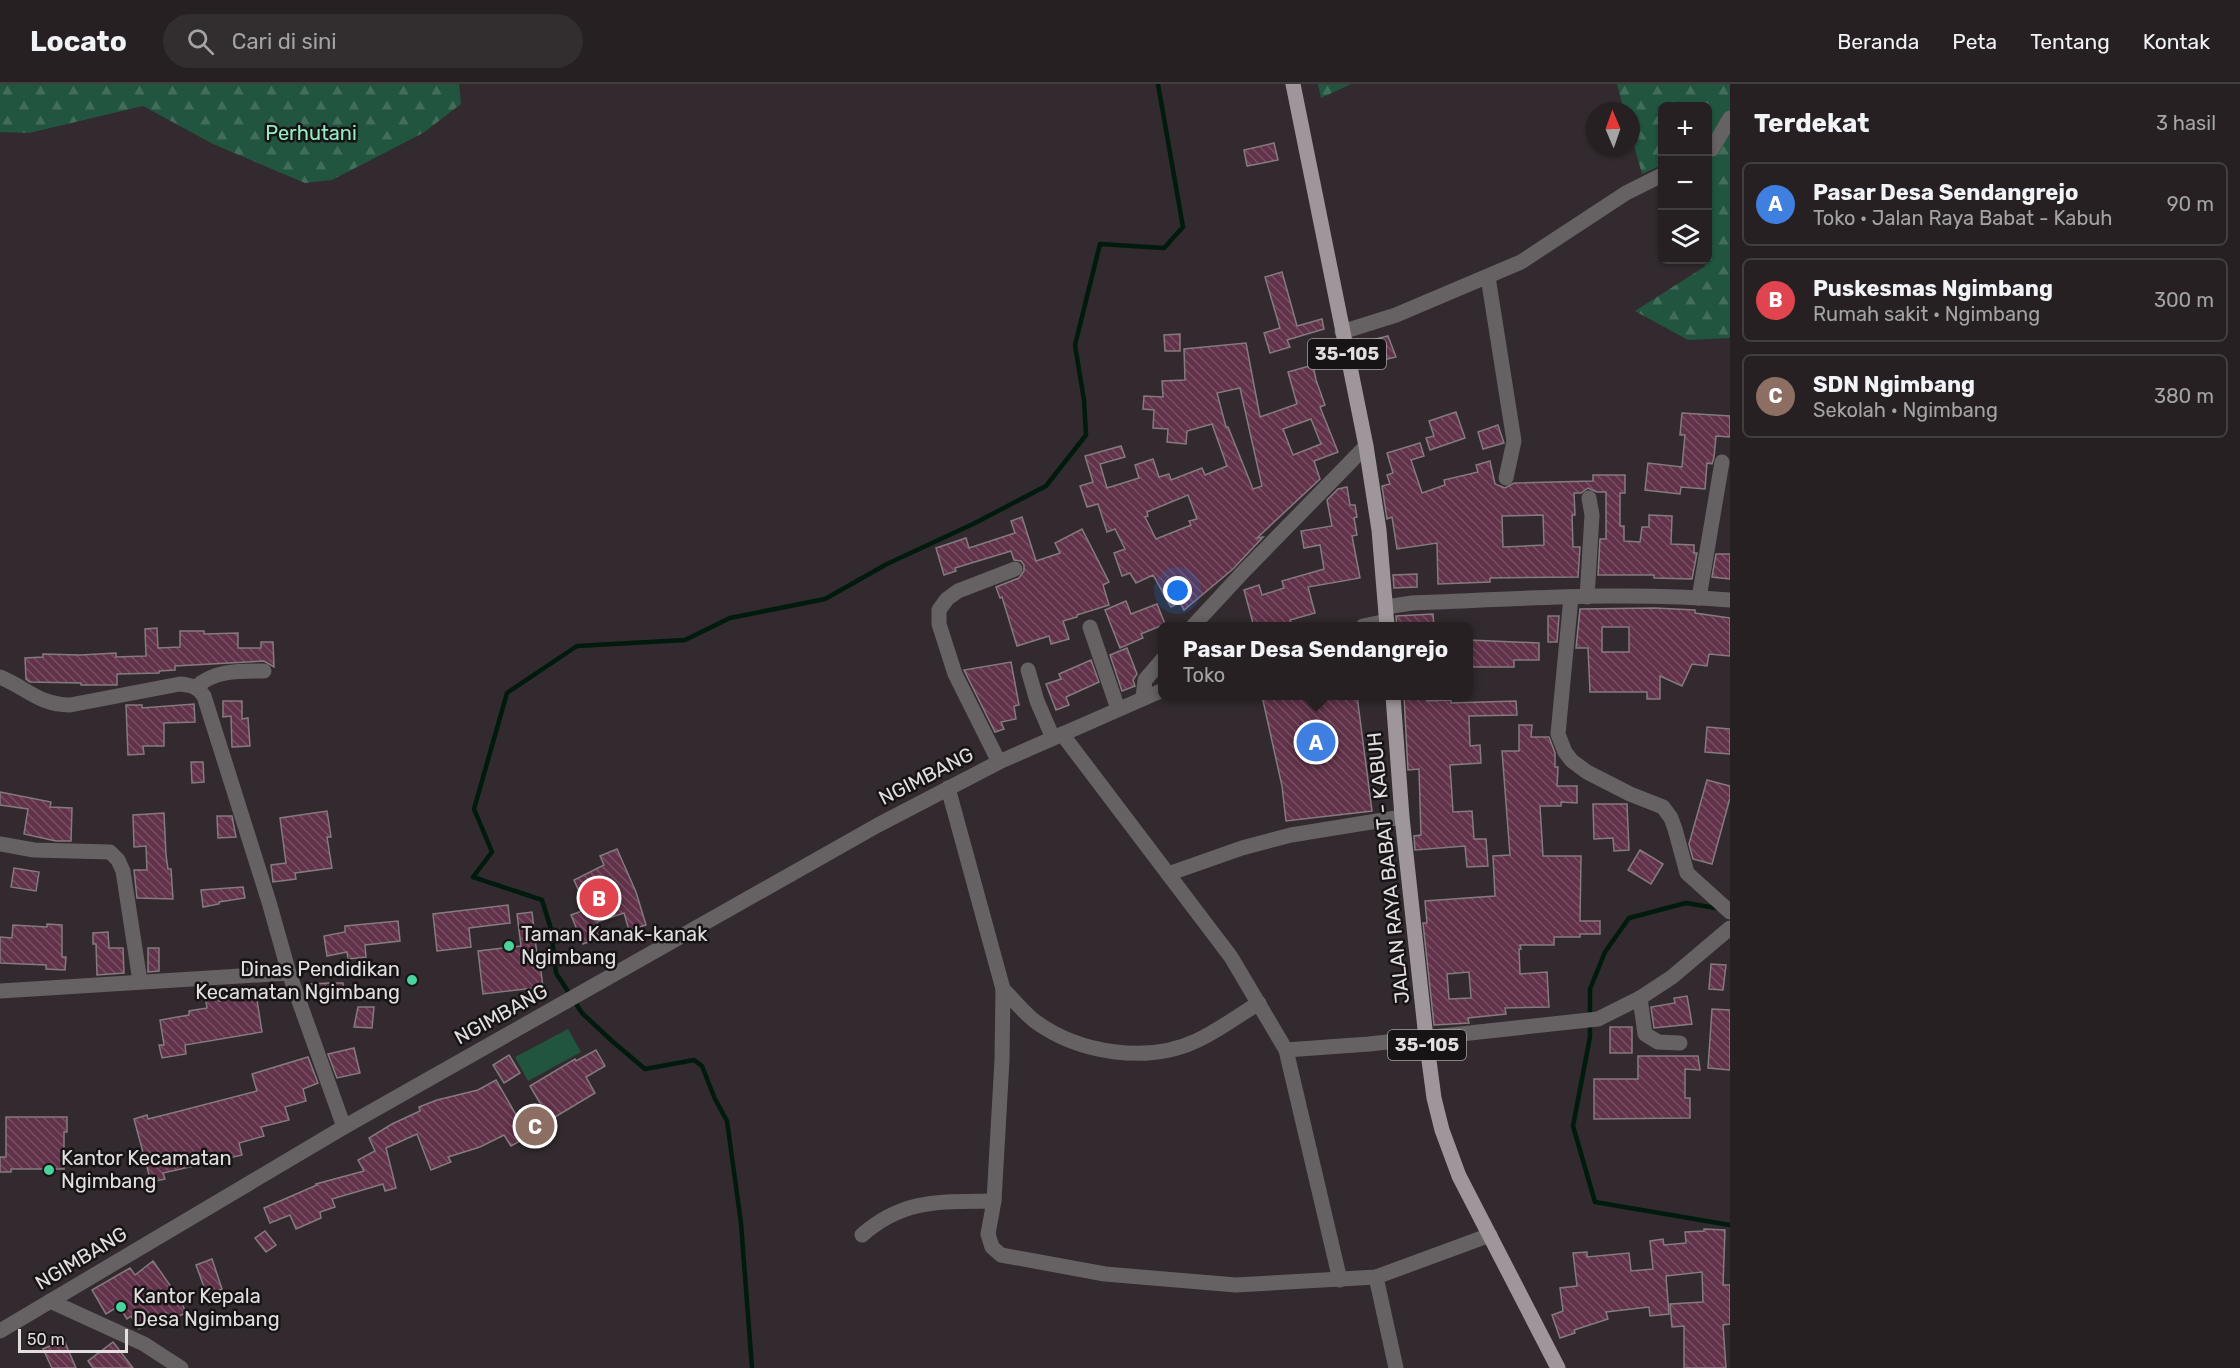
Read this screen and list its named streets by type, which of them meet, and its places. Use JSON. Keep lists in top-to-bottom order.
{
  "streets": {
    "main road": ["35-105", "JALAN RAYA BABAT - KABUH"],
    "street": ["NGIMBANG"]
  },
  "parks": ["Perhutani"],
  "places": [
    "Taman Kanak-kanak Ngimbang",
    "Dinas Pendidikan Kecamatan Ngimbang",
    "Kantor Kecamatan Ngimbang",
    "Kantor Kepala Desa Ngimbang"
  ],
  "scale_bar": "50 m",
  "north": "top",
  "page": {
    "header": "Locato",
    "search": "Cari di sini",
    "nav": [
      "Beranda",
      "Peta",
      "Tentang",
      "Kontak"
    ],
    "heading": ["Terdekat", "3 hasil"],
    "map_buttons": ["+", "−"],
    "list": [
      {
        "mark": "A",
        "name": "Pasar Desa Sendangrejo",
        "note": "Toko · Jalan Raya Babat - Kabuh",
        "value": "90 m"
      },
      {
        "mark": "B",
        "name": "Puskesmas Ngimbang",
        "note": "Rumah sakit · Ngimbang",
        "value": "300 m"
      },
      {
        "mark": "C",
        "name": "SDN Ngimbang",
        "note": "Sekolah · Ngimbang",
        "value": "380 m"
      }
    ],
    "popup": ["Pasar Desa Sendangrejo", "Toko"],
    "pins": ["A", "B", "C"],
    "scale": "50 m"
  }
}
